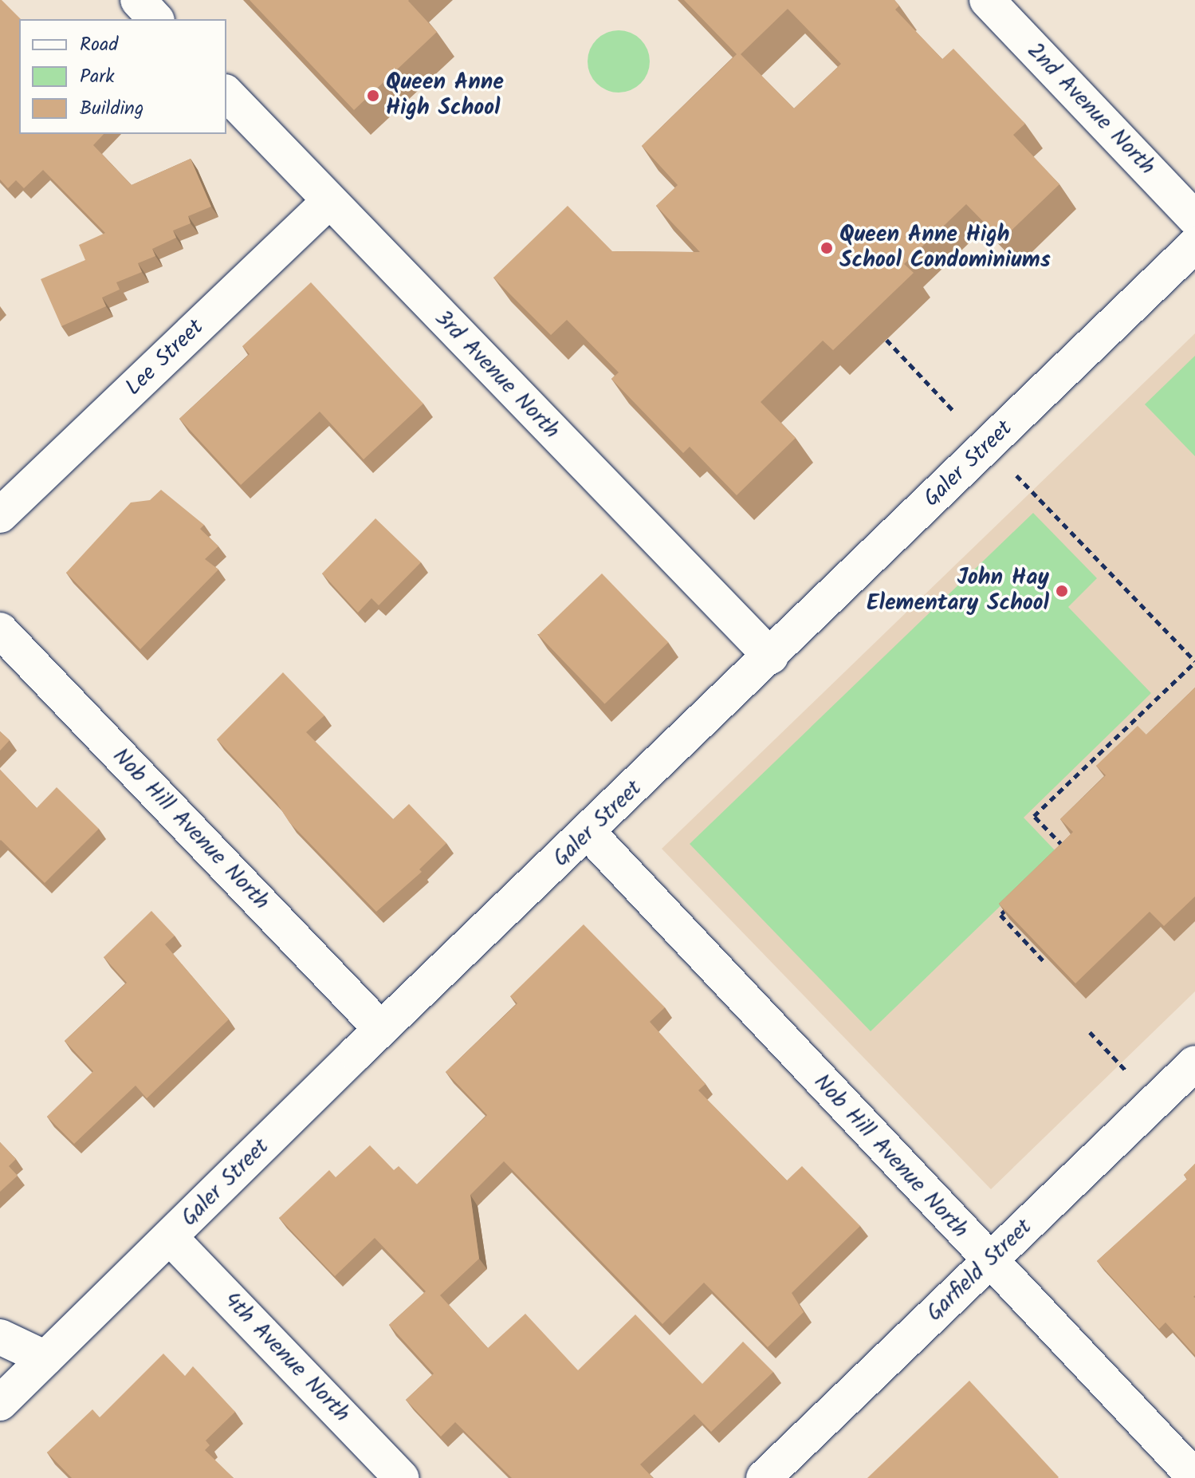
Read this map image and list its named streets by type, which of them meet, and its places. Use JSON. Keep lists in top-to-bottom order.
{
  "streets": {
    "street": [
      "2nd Avenue North",
      "Lee Street",
      "3rd Avenue North",
      "Galer Street",
      "Nob Hill Avenue North",
      "Garfield Street",
      "4th Avenue North"
    ]
  },
  "crossings": [
    ["Lee Street", "3rd Avenue North"],
    ["3rd Avenue North", "Galer Street"],
    ["Galer Street", "Nob Hill Avenue North"],
    ["Galer Street", "4th Avenue North"],
    ["Nob Hill Avenue North", "Garfield Street"]
  ],
  "places": ["Queen Anne High School", "Queen Anne High School Condominiums", "John Hay Elementary School"],
  "legend": ["Road", "Park", "Building"]
}
